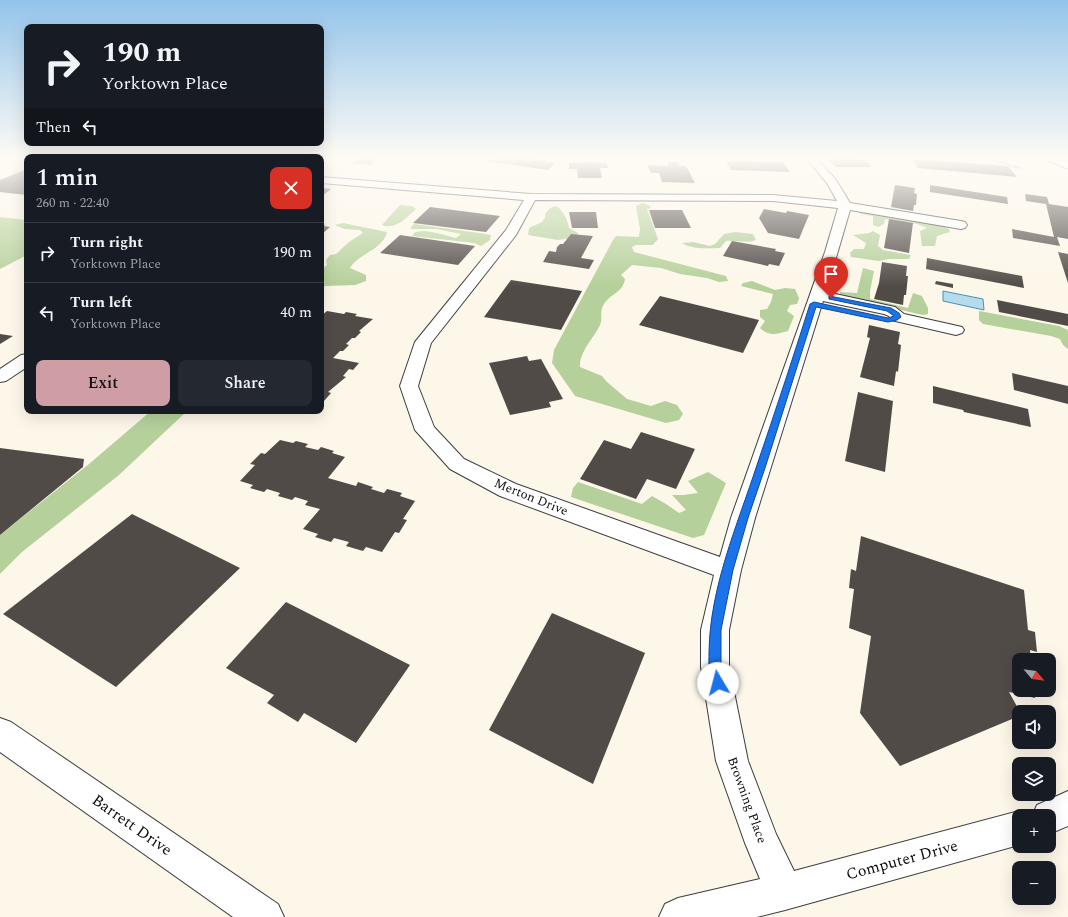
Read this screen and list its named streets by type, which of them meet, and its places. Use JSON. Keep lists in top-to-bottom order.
{
  "streets": {
    "street": [
      "Merton Drive",
      "Browning Place",
      "Barrett Drive",
      "Computer Drive"
    ]
  },
  "crossings": [
    ["Merton Drive", "Browning Place"],
    ["Browning Place", "Computer Drive"]
  ],
  "north": "bottom right",
  "page": {
    "turn": ["190 m", "Yorktown Place"],
    "then": "Then",
    "heading": ["1 min", "260 m · 22:40"],
    "list": [
      {
        "name": "Turn right",
        "note": "Yorktown Place",
        "value": "190 m"
      },
      {
        "name": "Turn left",
        "note": "Yorktown Place",
        "value": "40 m"
      }
    ],
    "buttons": ["Exit", "Share"],
    "map_buttons": ["+", "−"]
  }
}
